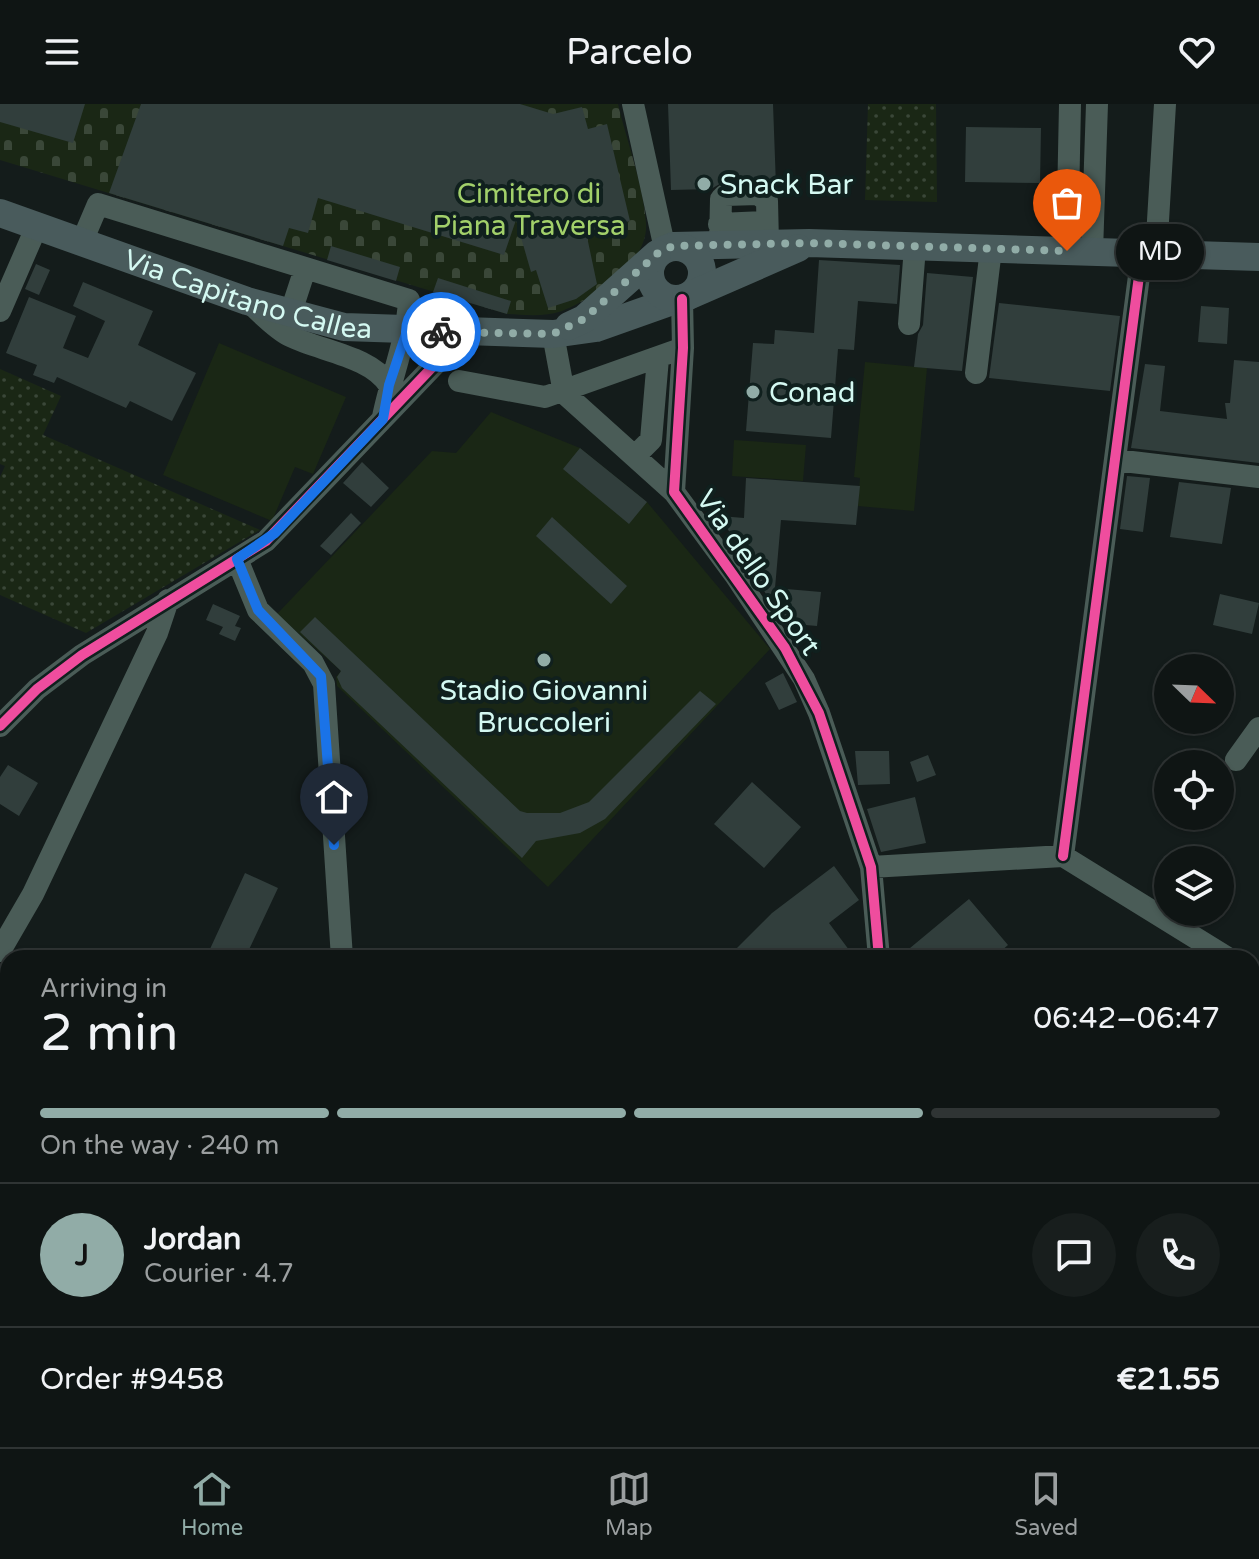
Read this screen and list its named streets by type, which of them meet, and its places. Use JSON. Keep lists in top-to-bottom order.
{
  "streets": {
    "main road": ["Via Capitano Callea"],
    "street": ["Via dello Sport"]
  },
  "crossings": [
    ["Via Capitano Callea", "Via dello Sport"]
  ],
  "parks": ["Cimitero di Piana Traversa"],
  "places": [
    "Snack Bar",
    "MD",
    "Conad",
    "Stadio Giovanni Bruccoleri"
  ],
  "north": "bottom right",
  "page": {
    "header": "Parcelo",
    "bubble": "MD",
    "heading": ["2 min", "Arriving in", "06:42–06:47"],
    "panel": [
      "Jordan",
      "Courier · 4.7",
      "Order #9458",
      "€21.55"
    ],
    "bar": "On the way · 240 m",
    "round": "J",
    "tabs": ["Home", "Map", "Saved"]
  }
}
